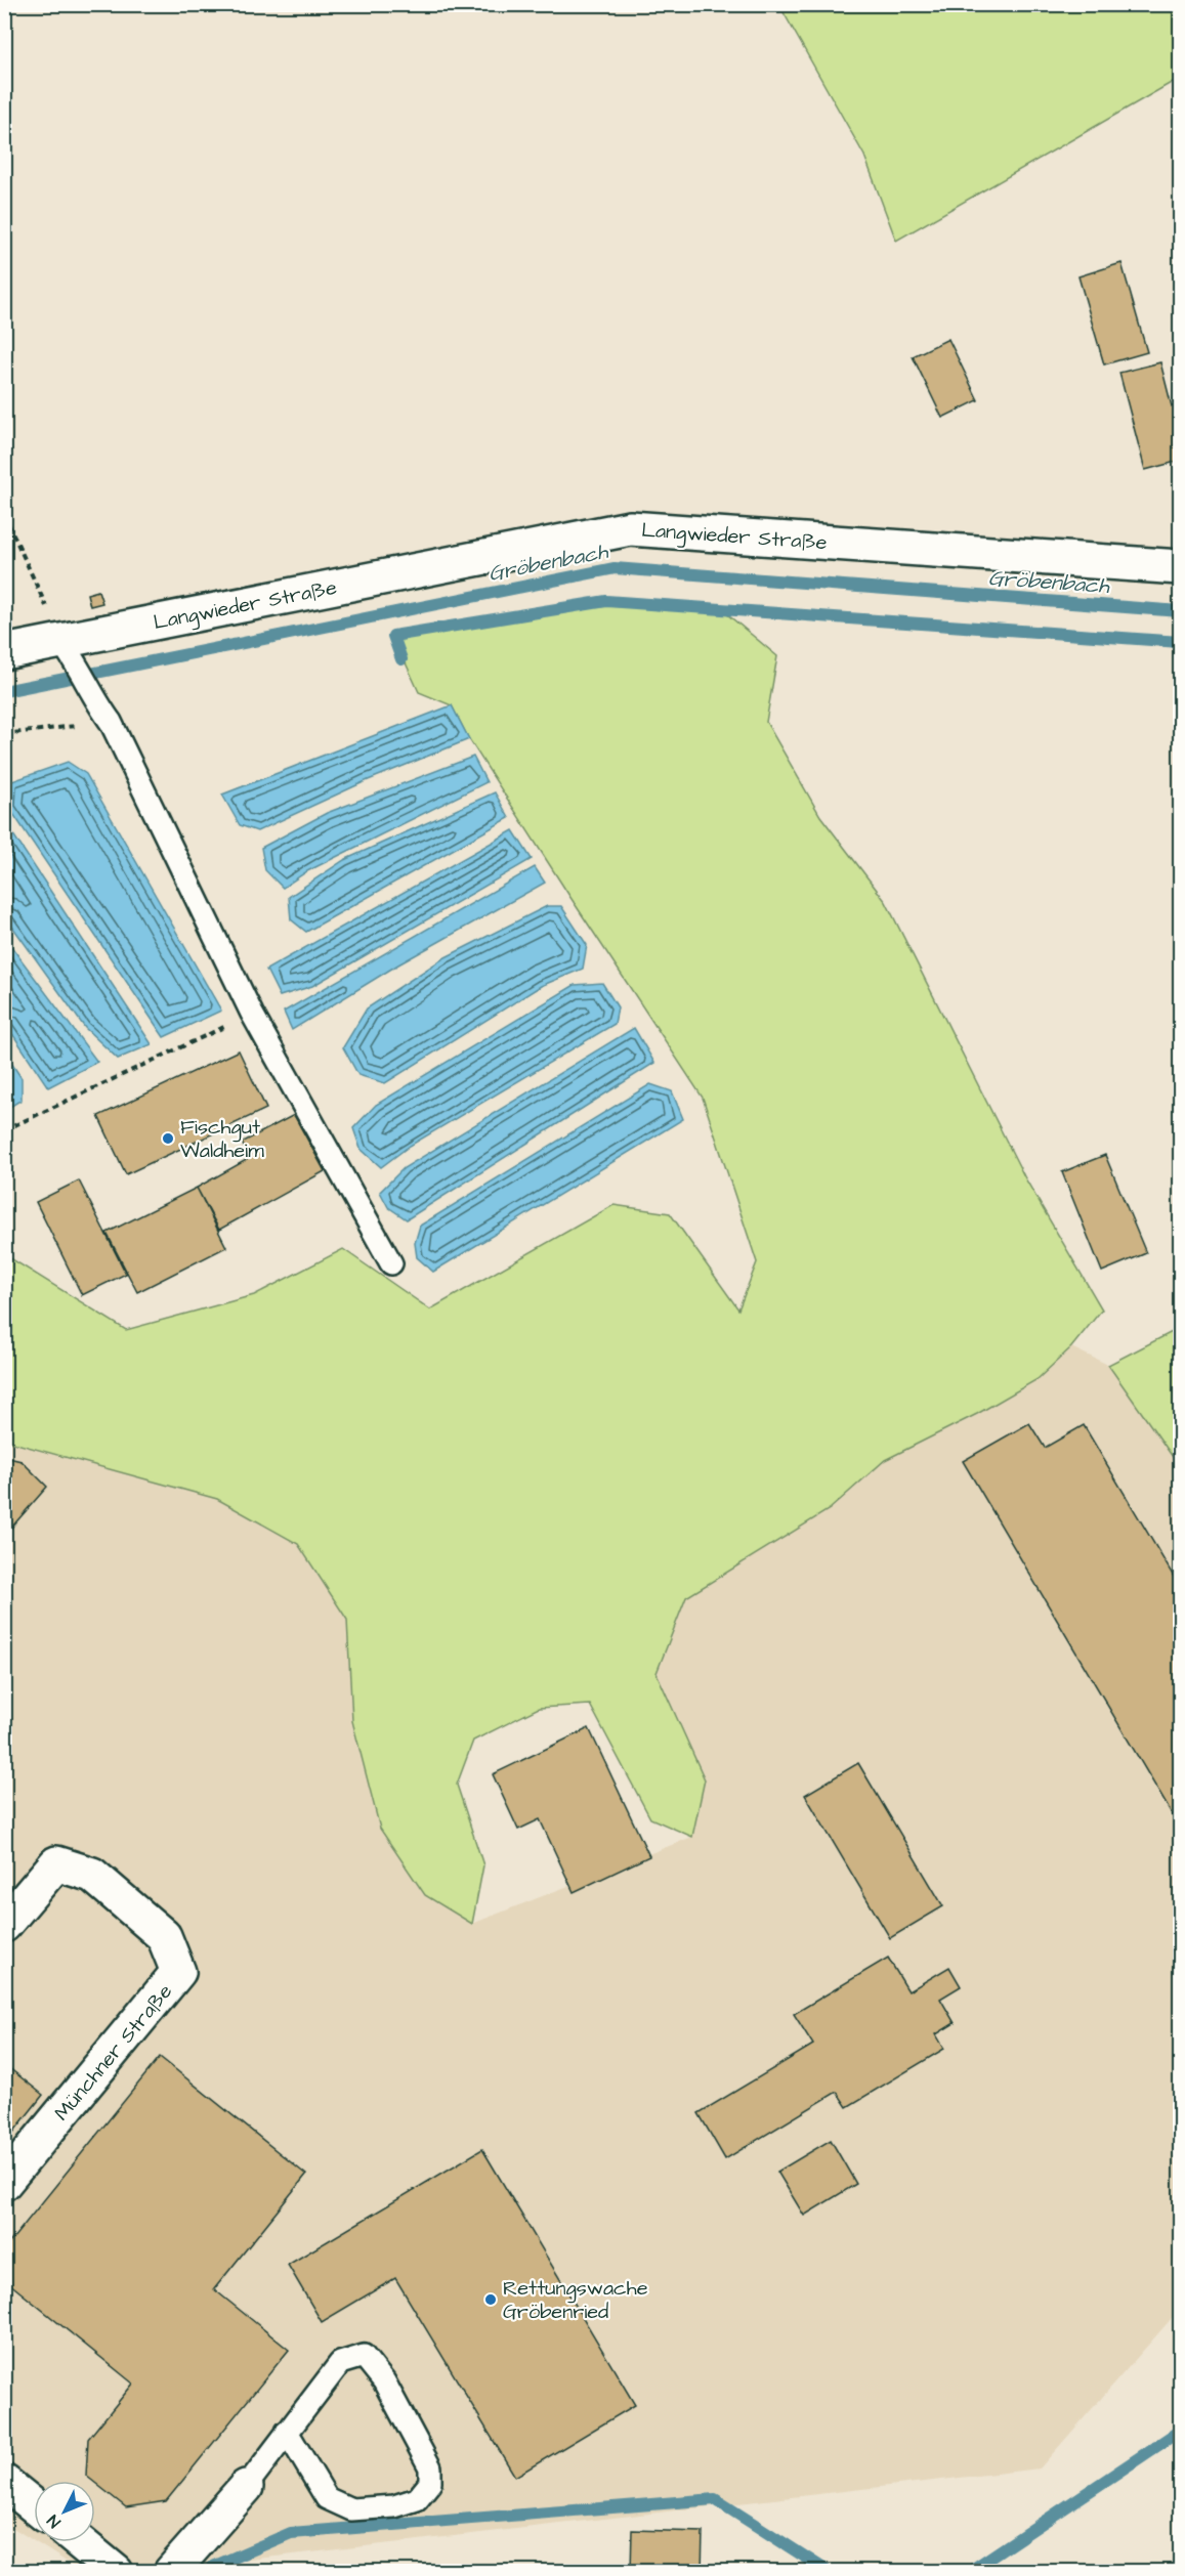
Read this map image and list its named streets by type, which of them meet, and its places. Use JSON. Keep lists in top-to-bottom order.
{
  "streets": {
    "street": ["Langwieder Straße", "Münchner Straße"]
  },
  "water": ["Gröbenbach"],
  "places": ["Fischgut Waldheim", "Rettungswache Gröbenried"],
  "north": "bottom left"
}
